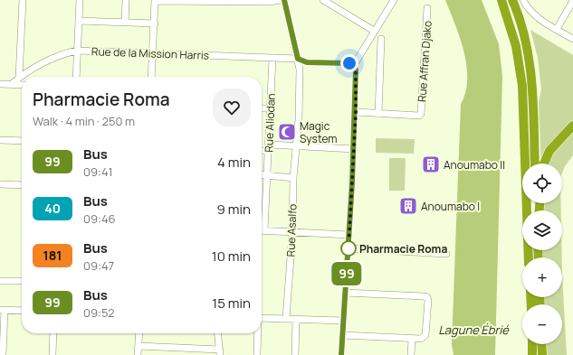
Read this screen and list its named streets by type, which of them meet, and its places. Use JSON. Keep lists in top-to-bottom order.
{
  "streets": {
    "street": [
      "Rue de la Mission Harris",
      "Rue Affran Djako",
      "Rue Aliodan",
      "Rue Asalfo"
    ]
  },
  "crossings": [
    ["Rue de la Mission Harris", "Rue Aliodan"],
    ["Rue de la Mission Harris", "Rue Asalfo"]
  ],
  "water": ["Lagune Ébrié"],
  "places": {
    "mosque": ["Magic System"],
    "building": ["Anoumabo II", "Anoumabo I"],
    "other": ["Pharmacie Roma"]
  },
  "lines": ["bus line 99"],
  "page": {
    "on_map": "99",
    "heading": ["Pharmacie Roma", "Walk · 4 min · 250 m"],
    "list": [
      {
        "mark": "99",
        "name": "Bus",
        "note": "09:41",
        "value": "4 min"
      },
      {
        "mark": "40",
        "name": "Bus",
        "note": "09:46",
        "value": "9 min"
      },
      {
        "mark": "181",
        "name": "Bus",
        "note": "09:47",
        "value": "10 min"
      },
      {
        "mark": "99",
        "name": "Bus",
        "note": "09:52",
        "value": "15 min"
      }
    ],
    "map_buttons": ["+", "−"]
  }
}
